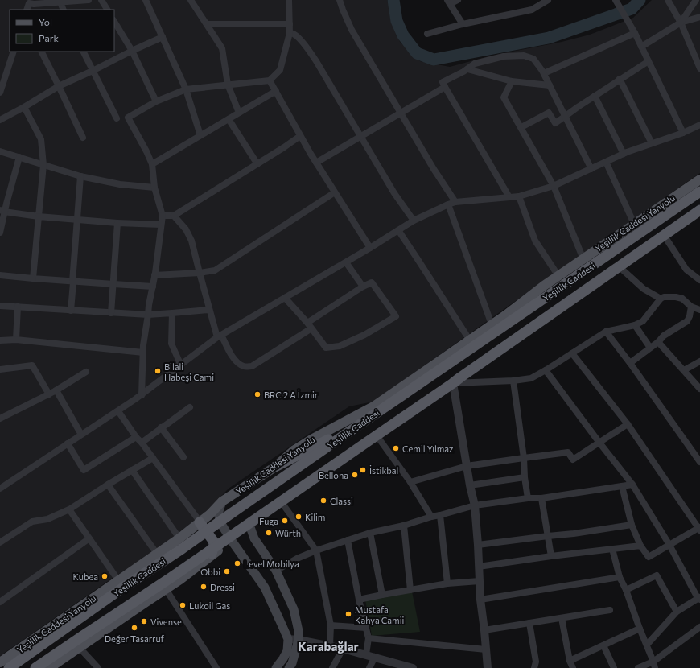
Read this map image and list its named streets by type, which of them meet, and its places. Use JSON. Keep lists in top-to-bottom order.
{
  "streets": {
    "highway": ["Yeşillik Caddesi"],
    "main road": ["Yeşillik Caddesi Yanyolu"]
  },
  "crossings": [
    ["Yeşillik Caddesi Yanyolu", "Yeşillik Caddesi"]
  ],
  "districts": ["Karabağlar"],
  "places": [
    "Bilali Habeşi Cami",
    "BRC 2 A İzmir",
    "Cemil Yılmaz",
    "İstikbal",
    "Bellona",
    "Classi",
    "Kilim",
    "Fuga",
    "Würth",
    "Level Mobilya",
    "Obbi",
    "Kubea",
    "Dressi",
    "Lukoil Gas",
    "Mustafa Kahya Camii",
    "Vivense",
    "Değer Tasarruf"
  ],
  "legend": ["Yol", "Park"]
}
